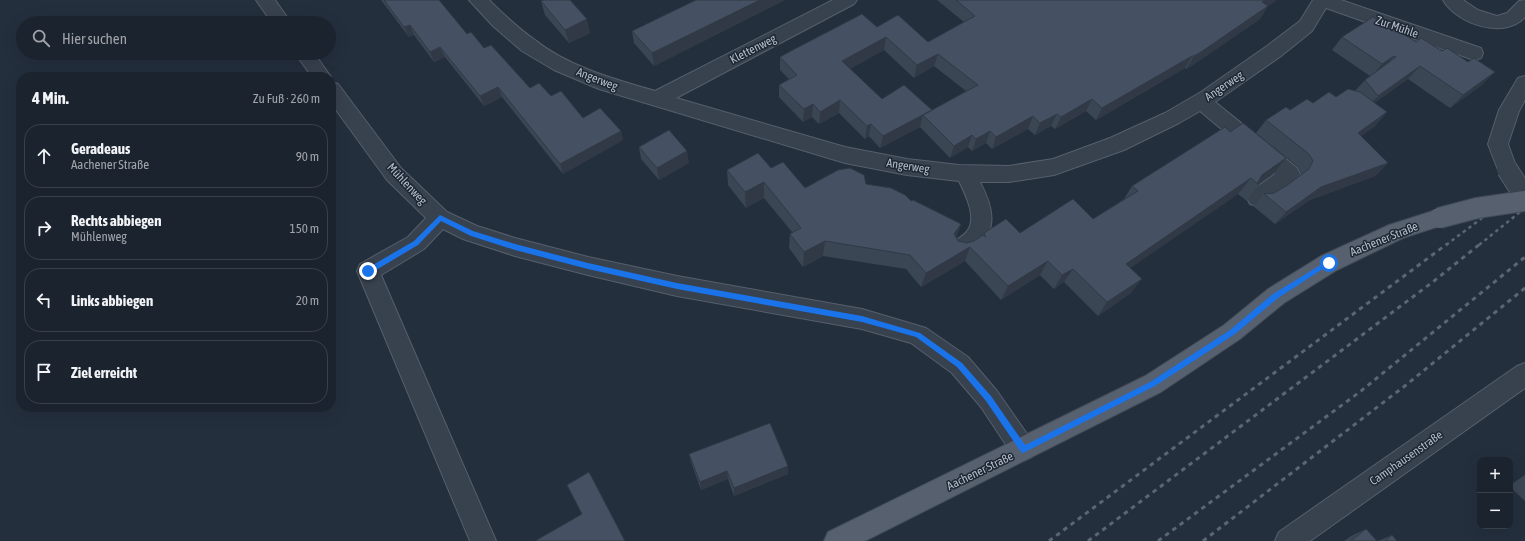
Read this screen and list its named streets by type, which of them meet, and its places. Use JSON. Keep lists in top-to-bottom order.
{
  "streets": {
    "main road": ["Aachener Straße"],
    "street": [
      "Zur Mühle",
      "Klettenweg",
      "Angerweg",
      "Mühlenweg",
      "Camphausenstraße"
    ]
  },
  "crossings": [
    ["Zur Mühle", "Angerweg"],
    ["Klettenweg", "Angerweg"],
    ["Mühlenweg", "Aachener Straße"]
  ],
  "page": {
    "search": "Hier suchen",
    "heading": ["4 Min.", "Zu Fuß · 260 m"],
    "list": [
      ["Geradeaus", "Aachener Straße", "90 m"],
      ["Rechts abbiegen", "Mühlenweg", "150 m"],
      ["Links abbiegen", "20 m"],
      "Ziel erreicht"
    ],
    "map_buttons": ["+", "−"]
  }
}
